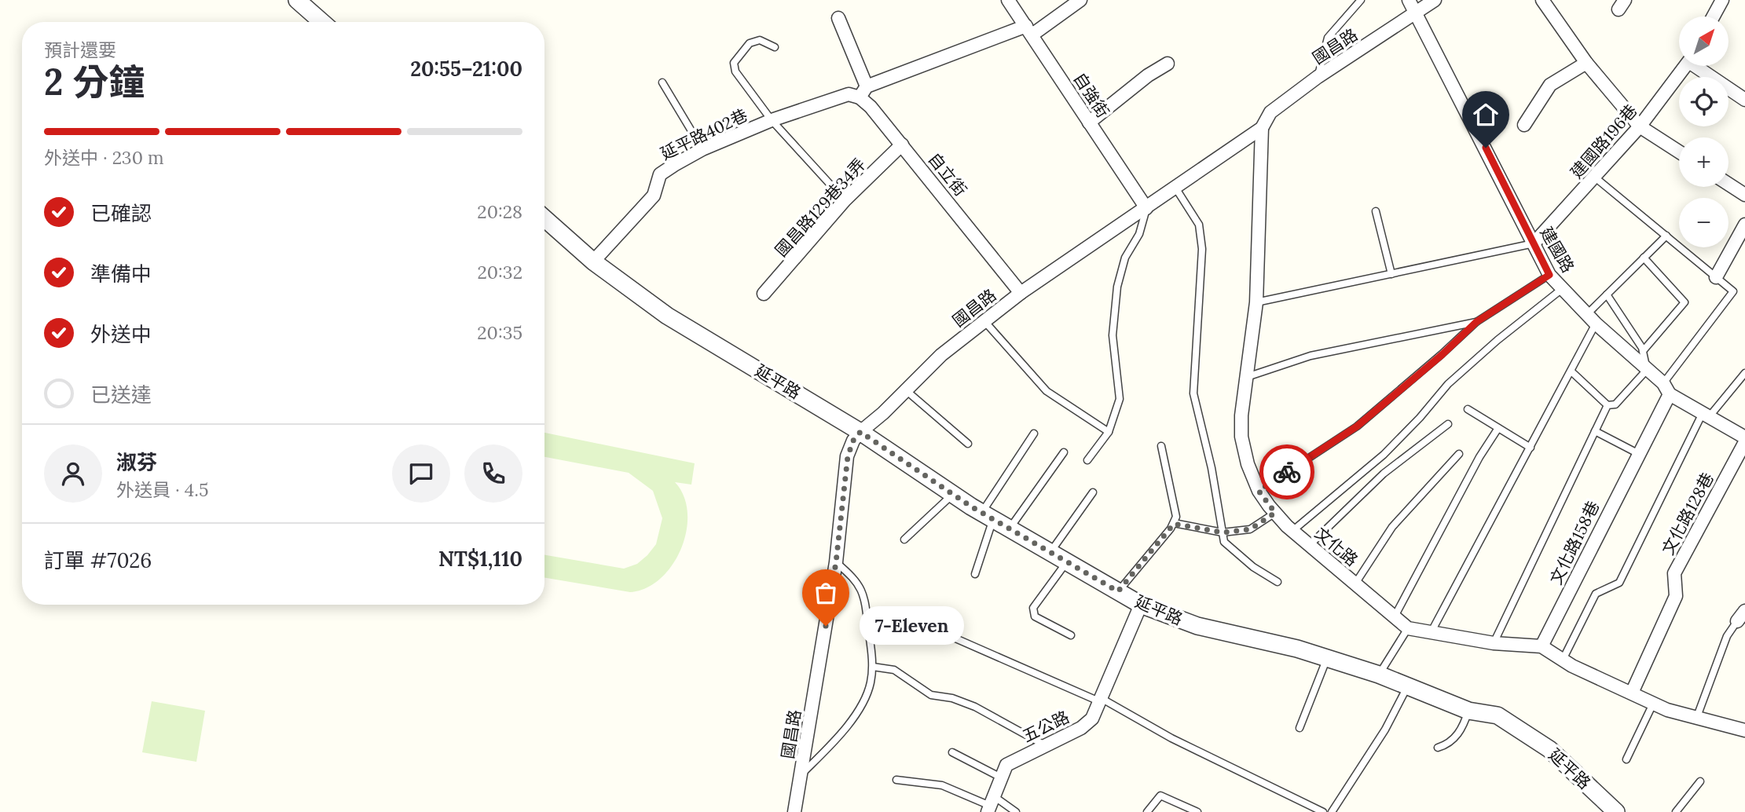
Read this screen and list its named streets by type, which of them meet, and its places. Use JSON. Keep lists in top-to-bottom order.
{
  "streets": {
    "street": [
      "國昌路",
      "自強街",
      "延平路402巷",
      "建國路196巷",
      "自立街",
      "國昌路129巷34弄",
      "建國路",
      "延平路",
      "文化路128巷",
      "文化路158巷",
      "文化路",
      "五公路"
    ]
  },
  "crossings": [
    ["國昌路", "自強街"],
    ["國昌路", "自立街"],
    ["國昌路", "建國路"],
    ["國昌路", "延平路"],
    ["國昌路", "文化路"],
    ["延平路402巷", "自立街"],
    ["延平路402巷", "延平路"],
    ["建國路196巷", "建國路"],
    ["自立街", "國昌路129巷34弄"],
    ["建國路", "文化路158巷"],
    ["延平路", "五公路"]
  ],
  "places": ["7-Eleven"],
  "north": "top right",
  "page": {
    "map_buttons": ["+", "−"],
    "heading": ["2 分鐘", "預計還要", "20:55–21:00"],
    "panel": [
      "淑芬",
      "外送員 · 4.5",
      "訂單 #7026",
      "NT$1,110"
    ],
    "bar": "外送中 · 230 m",
    "list": [
      ["已確認", "20:28"],
      ["準備中", "20:32"],
      ["外送中", "20:35"],
      "已送達"
    ],
    "bubble": "7-Eleven"
  }
}
